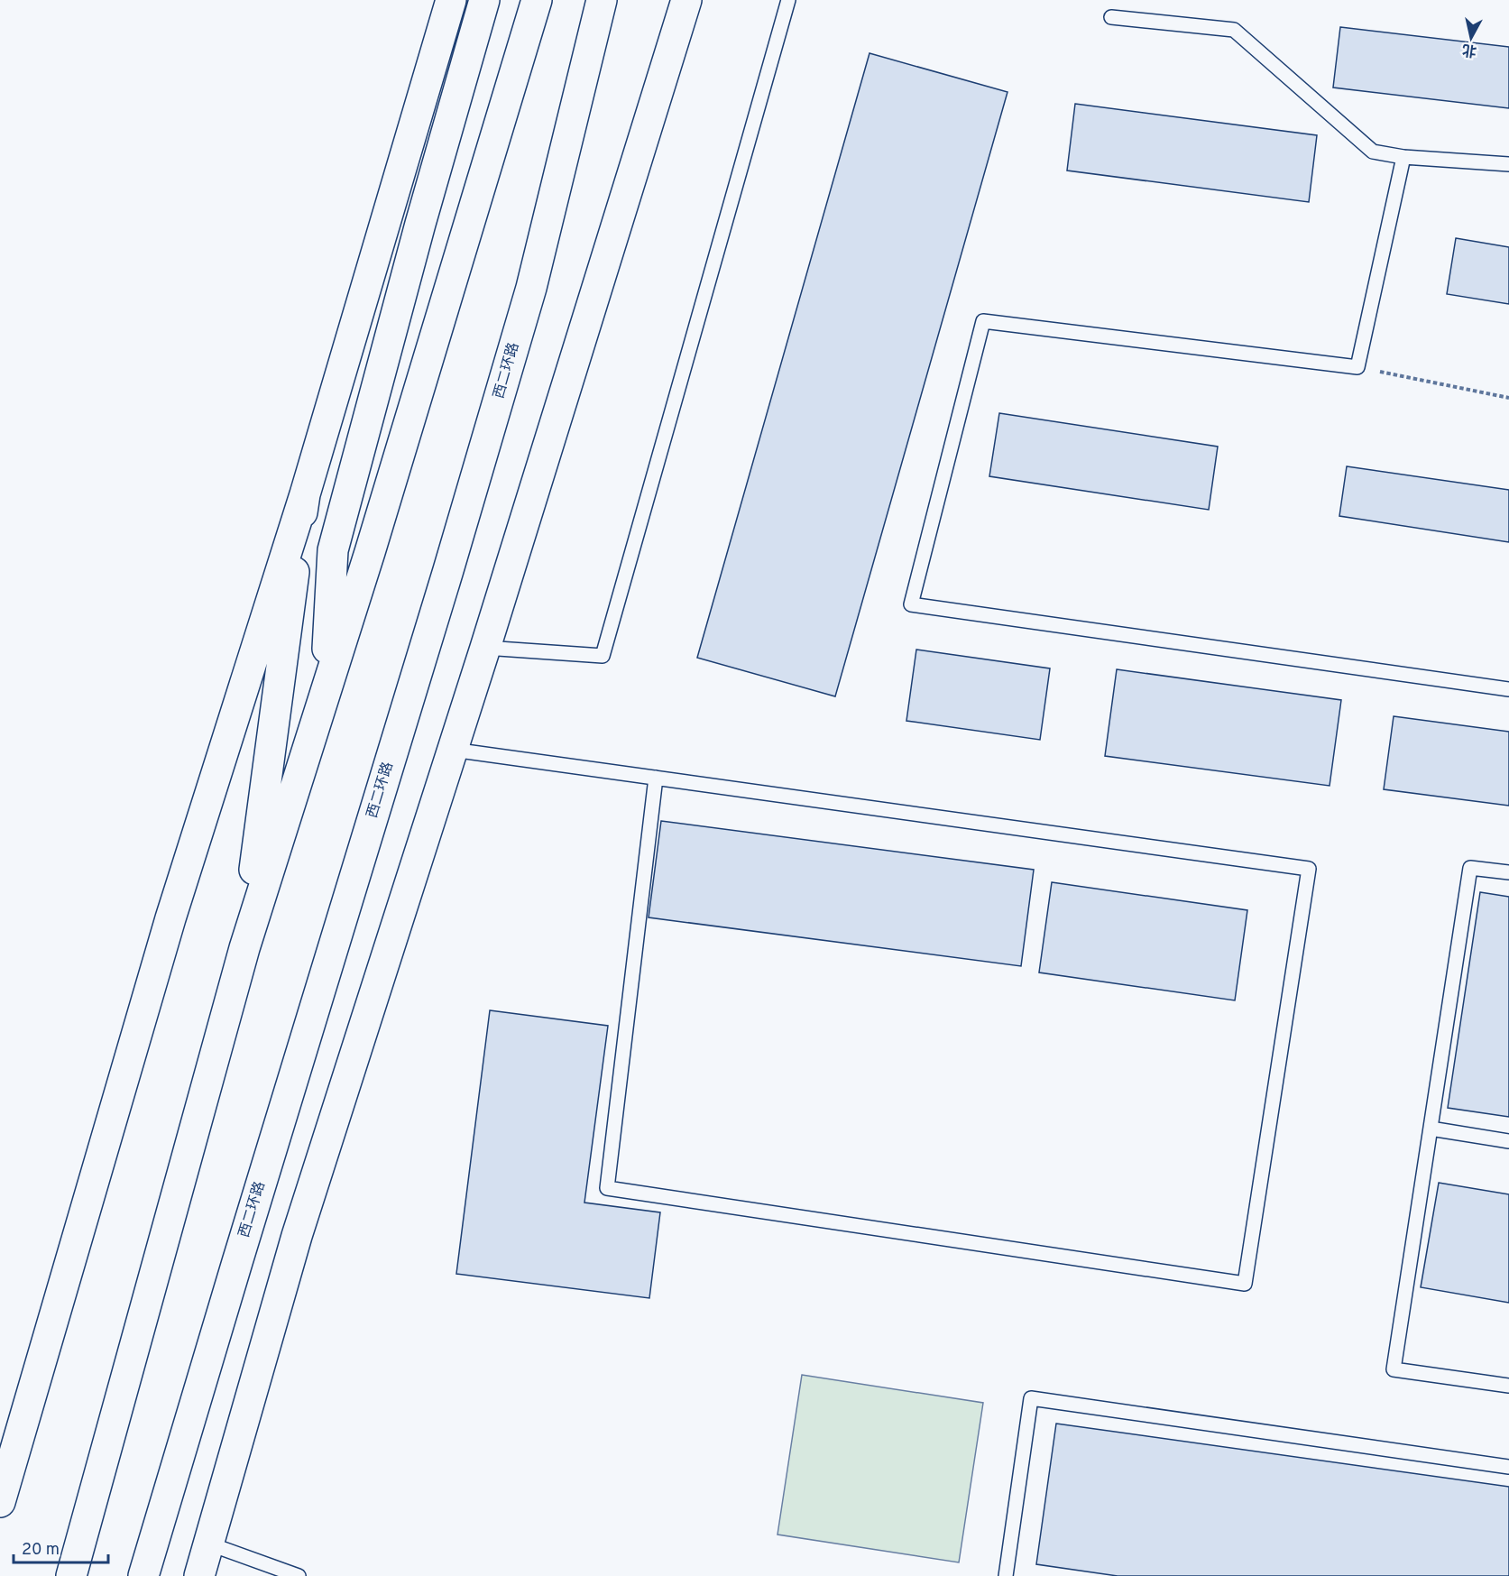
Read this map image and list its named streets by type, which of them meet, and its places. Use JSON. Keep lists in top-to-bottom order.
{
  "streets": {
    "main road": ["西二环路"]
  },
  "scale_bar": "20 m",
  "north": "bottom"
}
